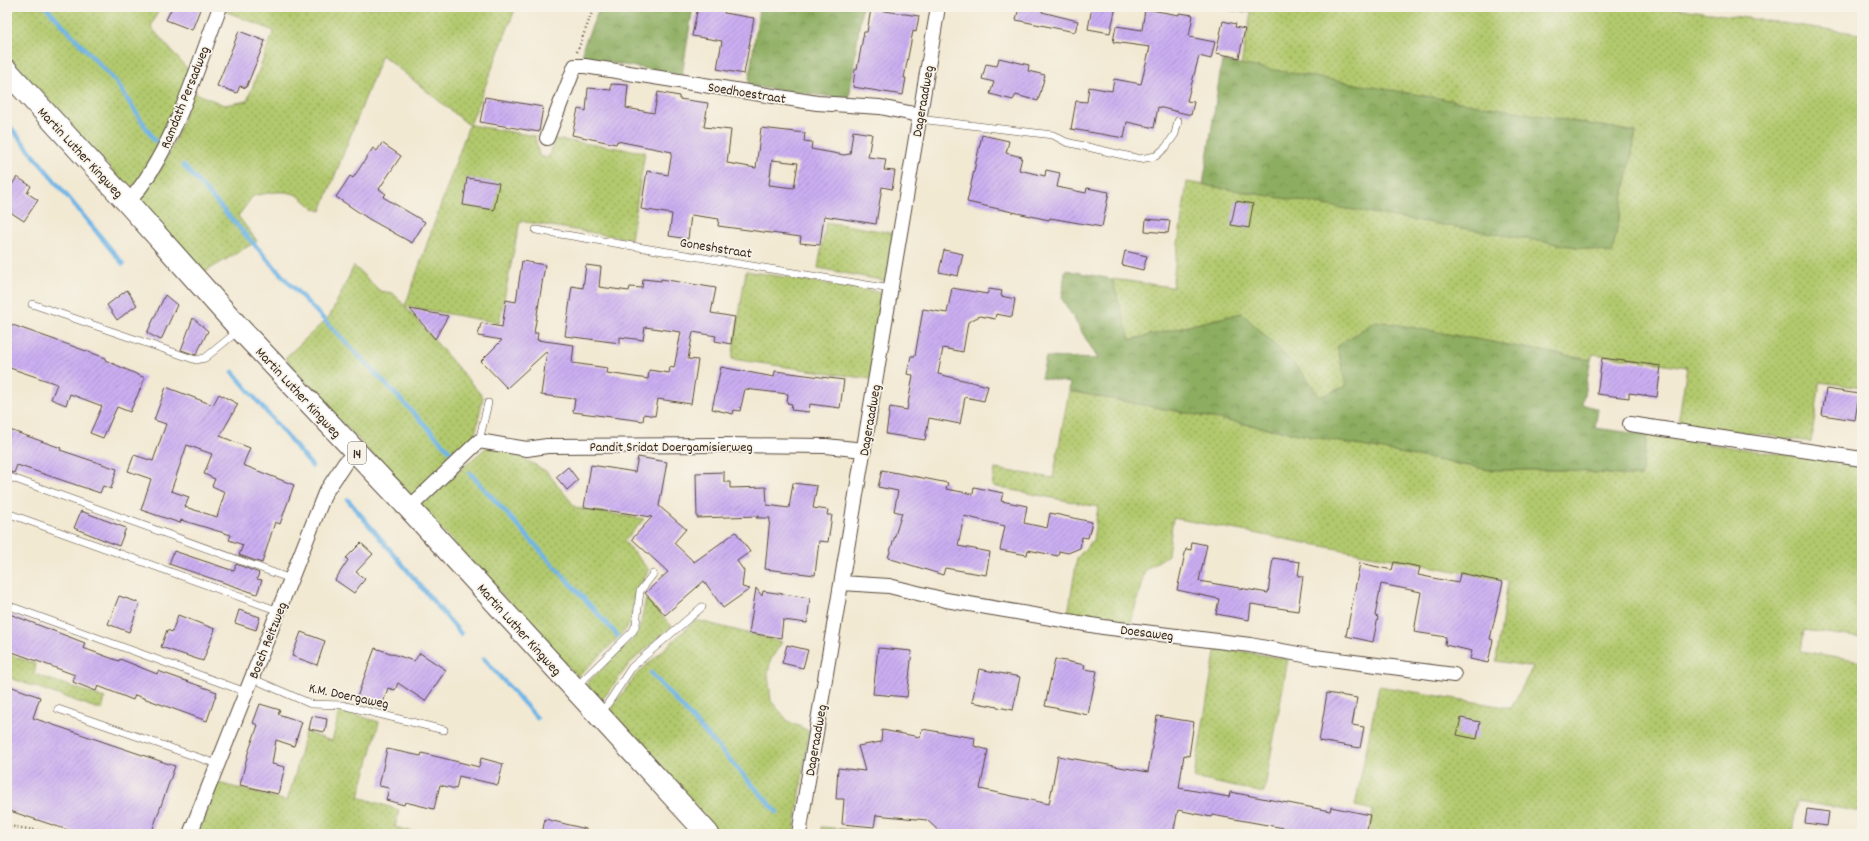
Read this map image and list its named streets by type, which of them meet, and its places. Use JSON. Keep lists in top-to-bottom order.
{
  "streets": {
    "main road": ["Martin Luther Kingweg", "14"],
    "street": [
      "Soedhoestraat",
      "Ramdath Persadweg",
      "Dageraadweg",
      "Pandit Sridat Doergamisierweg",
      "Doesaweg",
      "Bosch Reitzweg"
    ],
    "lane": ["Goneshstraat", "K.M. Doergaweg"]
  },
  "crossings": [
    ["Soedhoestraat", "Dageraadweg"],
    ["Ramdath Persadweg", "Martin Luther Kingweg"],
    ["Dageraadweg", "Goneshstraat"],
    ["Dageraadweg", "Pandit Sridat Doergamisierweg"],
    ["Dageraadweg", "Doesaweg"],
    ["Martin Luther Kingweg", "Bosch Reitzweg"],
    ["Bosch Reitzweg", "K.M. Doergaweg"]
  ]
}
